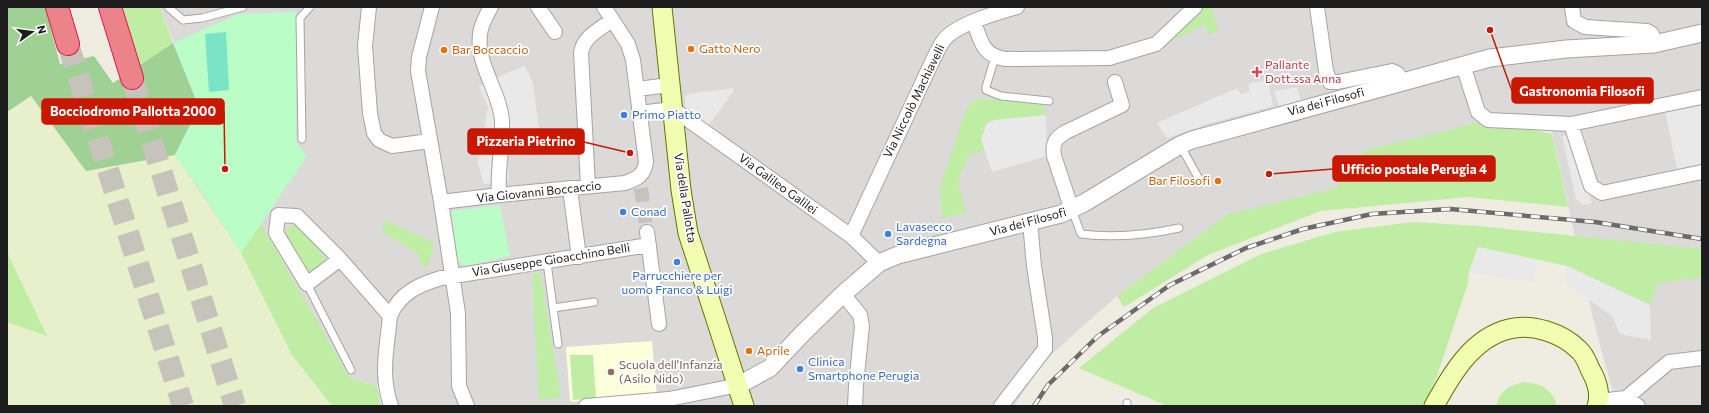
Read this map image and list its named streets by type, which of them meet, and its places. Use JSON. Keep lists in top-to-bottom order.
{
  "streets": {
    "main road": ["Via della Pallotta"],
    "street": [
      "Via Niccolò Machiavelli",
      "Via dei Filosofi",
      "Via Galileo Galilei",
      "Via Giovanni Boccaccio",
      "Via Giuseppe Gioacchino Belli"
    ]
  },
  "crossings": [
    ["Via Niccolò Machiavelli", "Via Galileo Galilei"],
    ["Via dei Filosofi", "Via Galileo Galilei"],
    ["Via dei Filosofi", "Via della Pallotta"],
    ["Via Galileo Galilei", "Via della Pallotta"]
  ],
  "places": {
    "other": [
      "Gastronomia Filosofi",
      "Gatto Nero",
      "Bar Boccaccio",
      "Primo Piatto",
      "Pizzeria Pietrino",
      "Bocciodromo Pallotta 2000",
      "Ufficio postale Perugia 4",
      "Bar Filosofi",
      "Conad",
      "Lavasecco Sardegna",
      "Parrucchiere per uomo Franco & Luigi",
      "Aprile",
      "Clinica Smartphone Perugia",
      "Scuola dell'Infanzia (Asilo Nido)"
    ],
    "health": ["Pallante Dott.ssa Anna"]
  },
  "north": "right"
}
